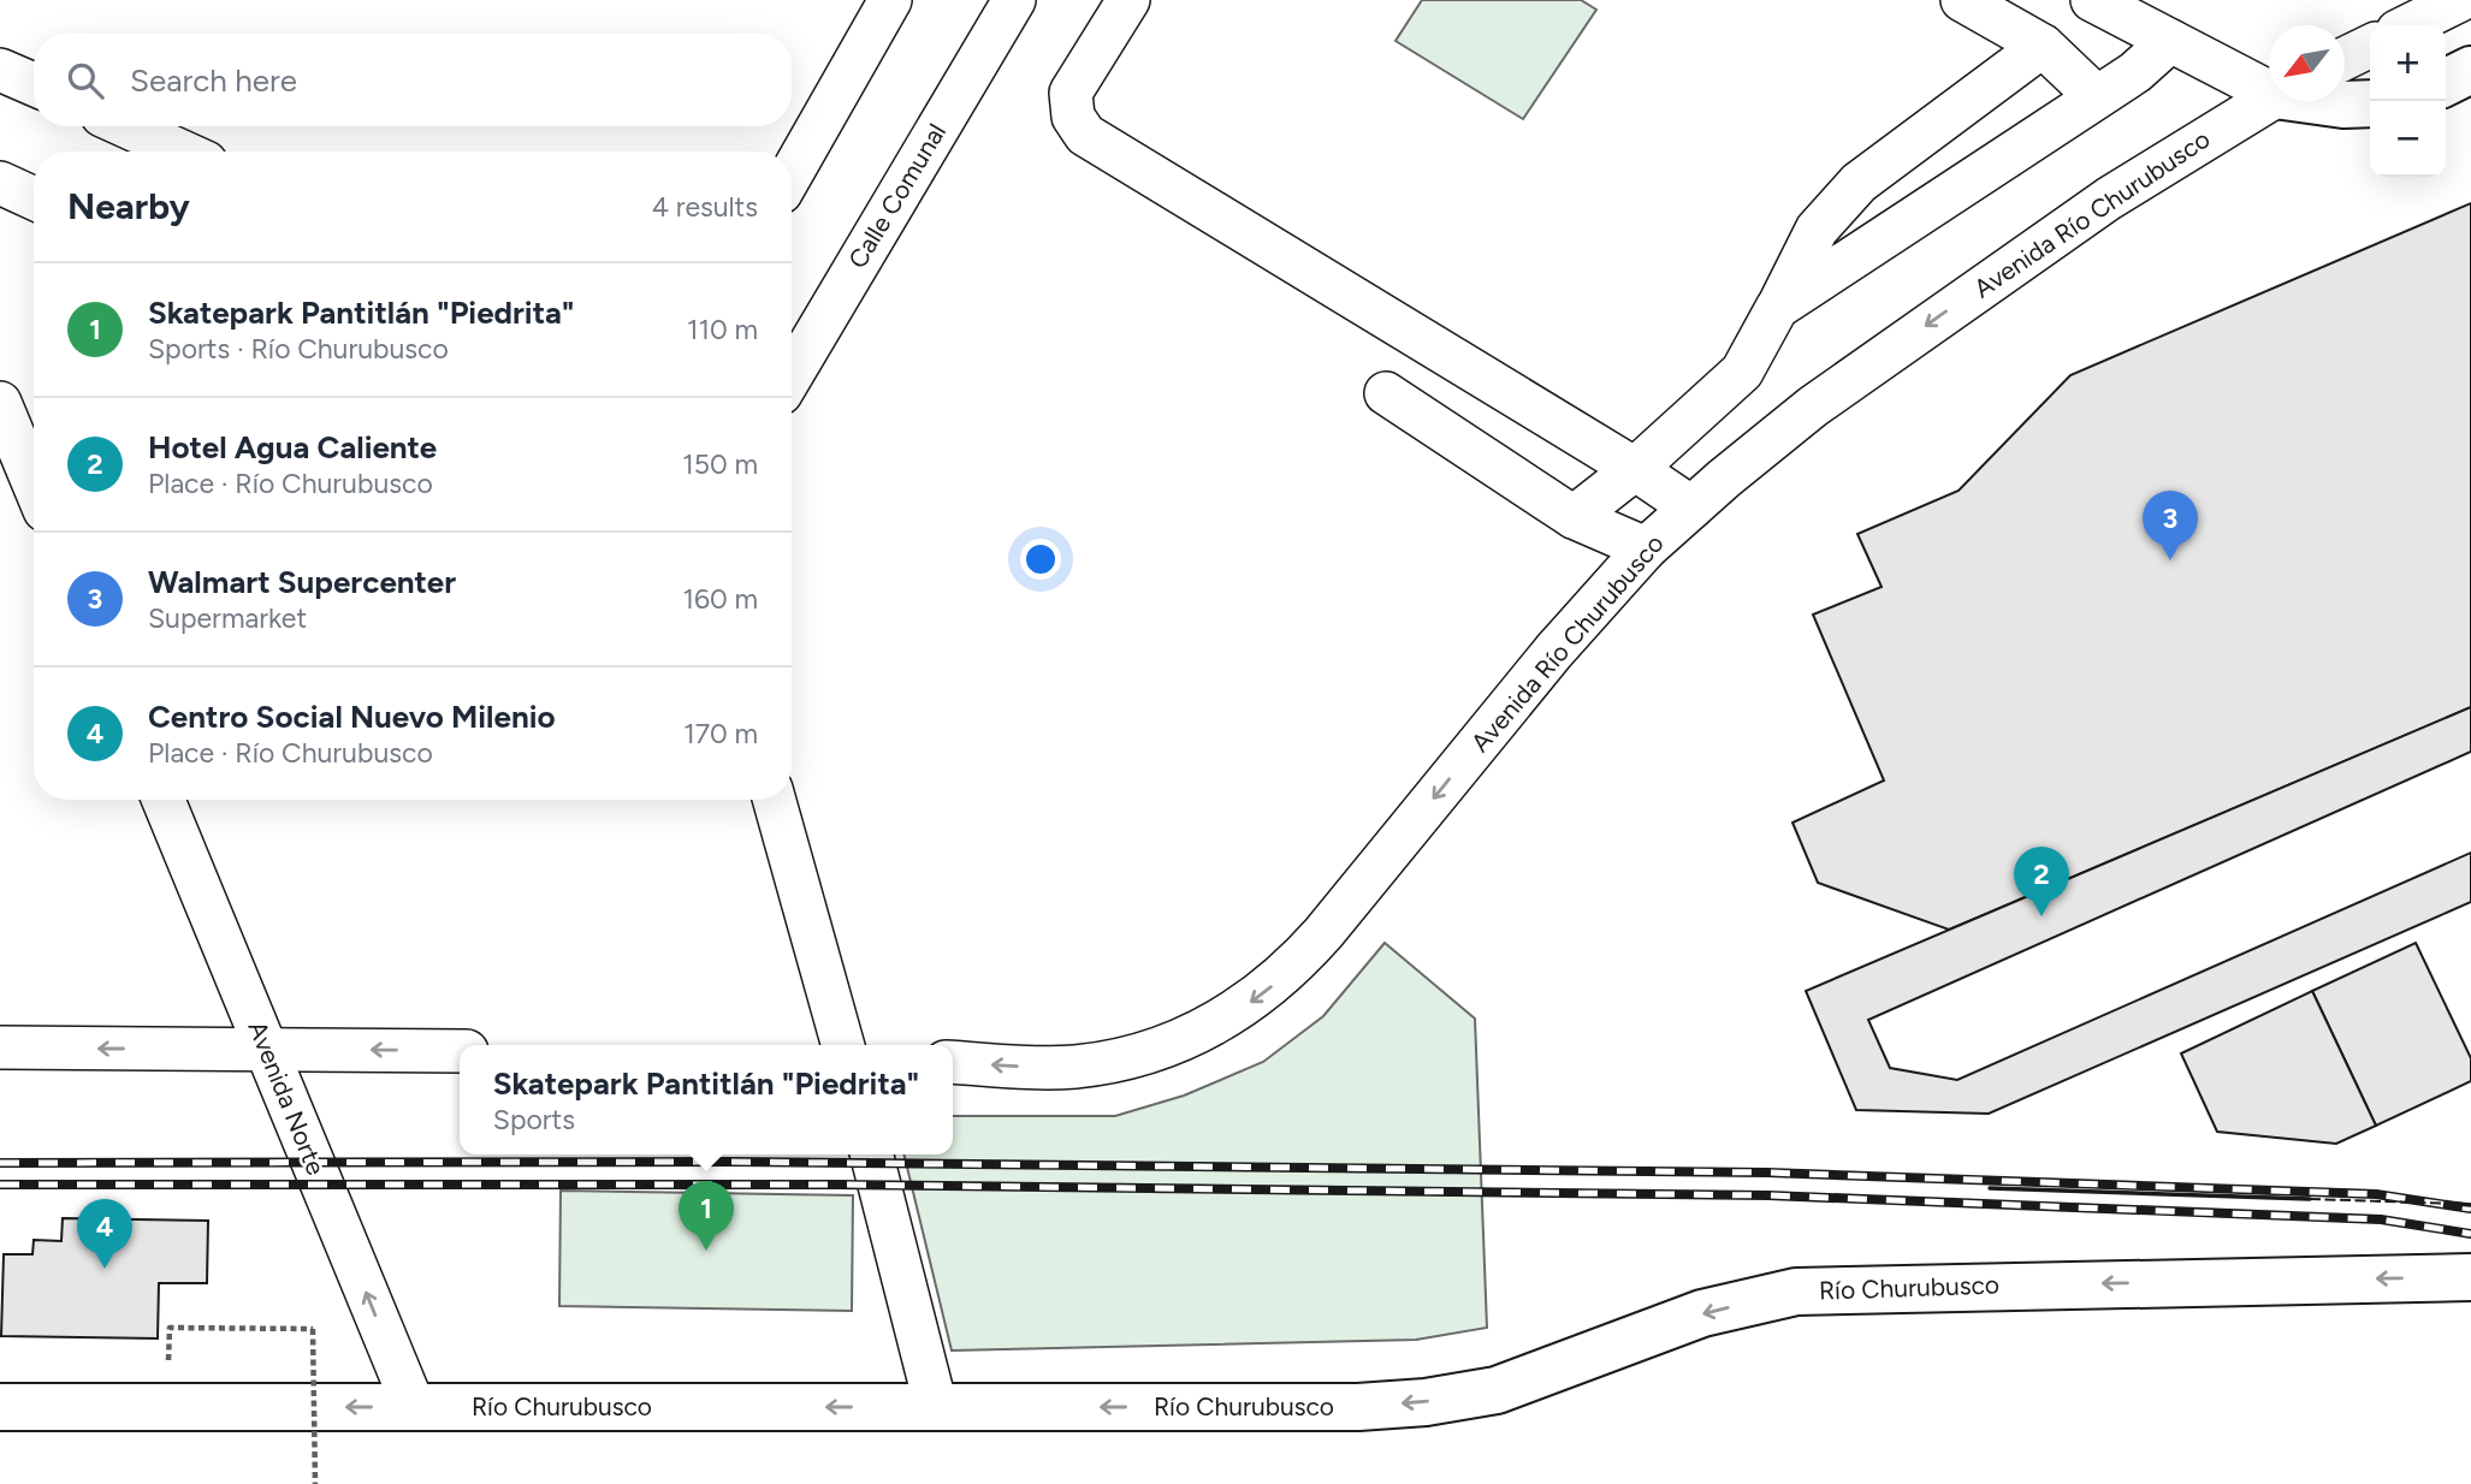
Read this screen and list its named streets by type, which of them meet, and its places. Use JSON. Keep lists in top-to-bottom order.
{
  "streets": {
    "main road": ["Río Churubusco"],
    "street": ["Calle Comunal", "Avenida Río Churubusco", "Avenida Norte"]
  },
  "crossings": [
    ["Avenida Norte", "Río Churubusco"]
  ],
  "one_way": ["Avenida Norte", "Río Churubusco"],
  "north": "bottom left",
  "page": {
    "map_buttons": ["+", "−"],
    "search": "Search here",
    "heading": ["Nearby", "4 results"],
    "list": [
      {
        "mark": "1",
        "name": "Skatepark Pantitlán \"Piedrita\"",
        "note": "Sports · Río Churubusco",
        "value": "110 m"
      },
      {
        "mark": "2",
        "name": "Hotel Agua Caliente",
        "note": "Place · Río Churubusco",
        "value": "150 m"
      },
      {
        "mark": "3",
        "name": "Walmart Supercenter",
        "note": "Supermarket",
        "value": "160 m"
      },
      {
        "mark": "4",
        "name": "Centro Social Nuevo Milenio",
        "note": "Place · Río Churubusco",
        "value": "170 m"
      }
    ],
    "pins": [
      "3",
      "2",
      "1",
      "4"
    ],
    "popup": ["Skatepark Pantitlán \"Piedrita\"", "Sports"]
  }
}
